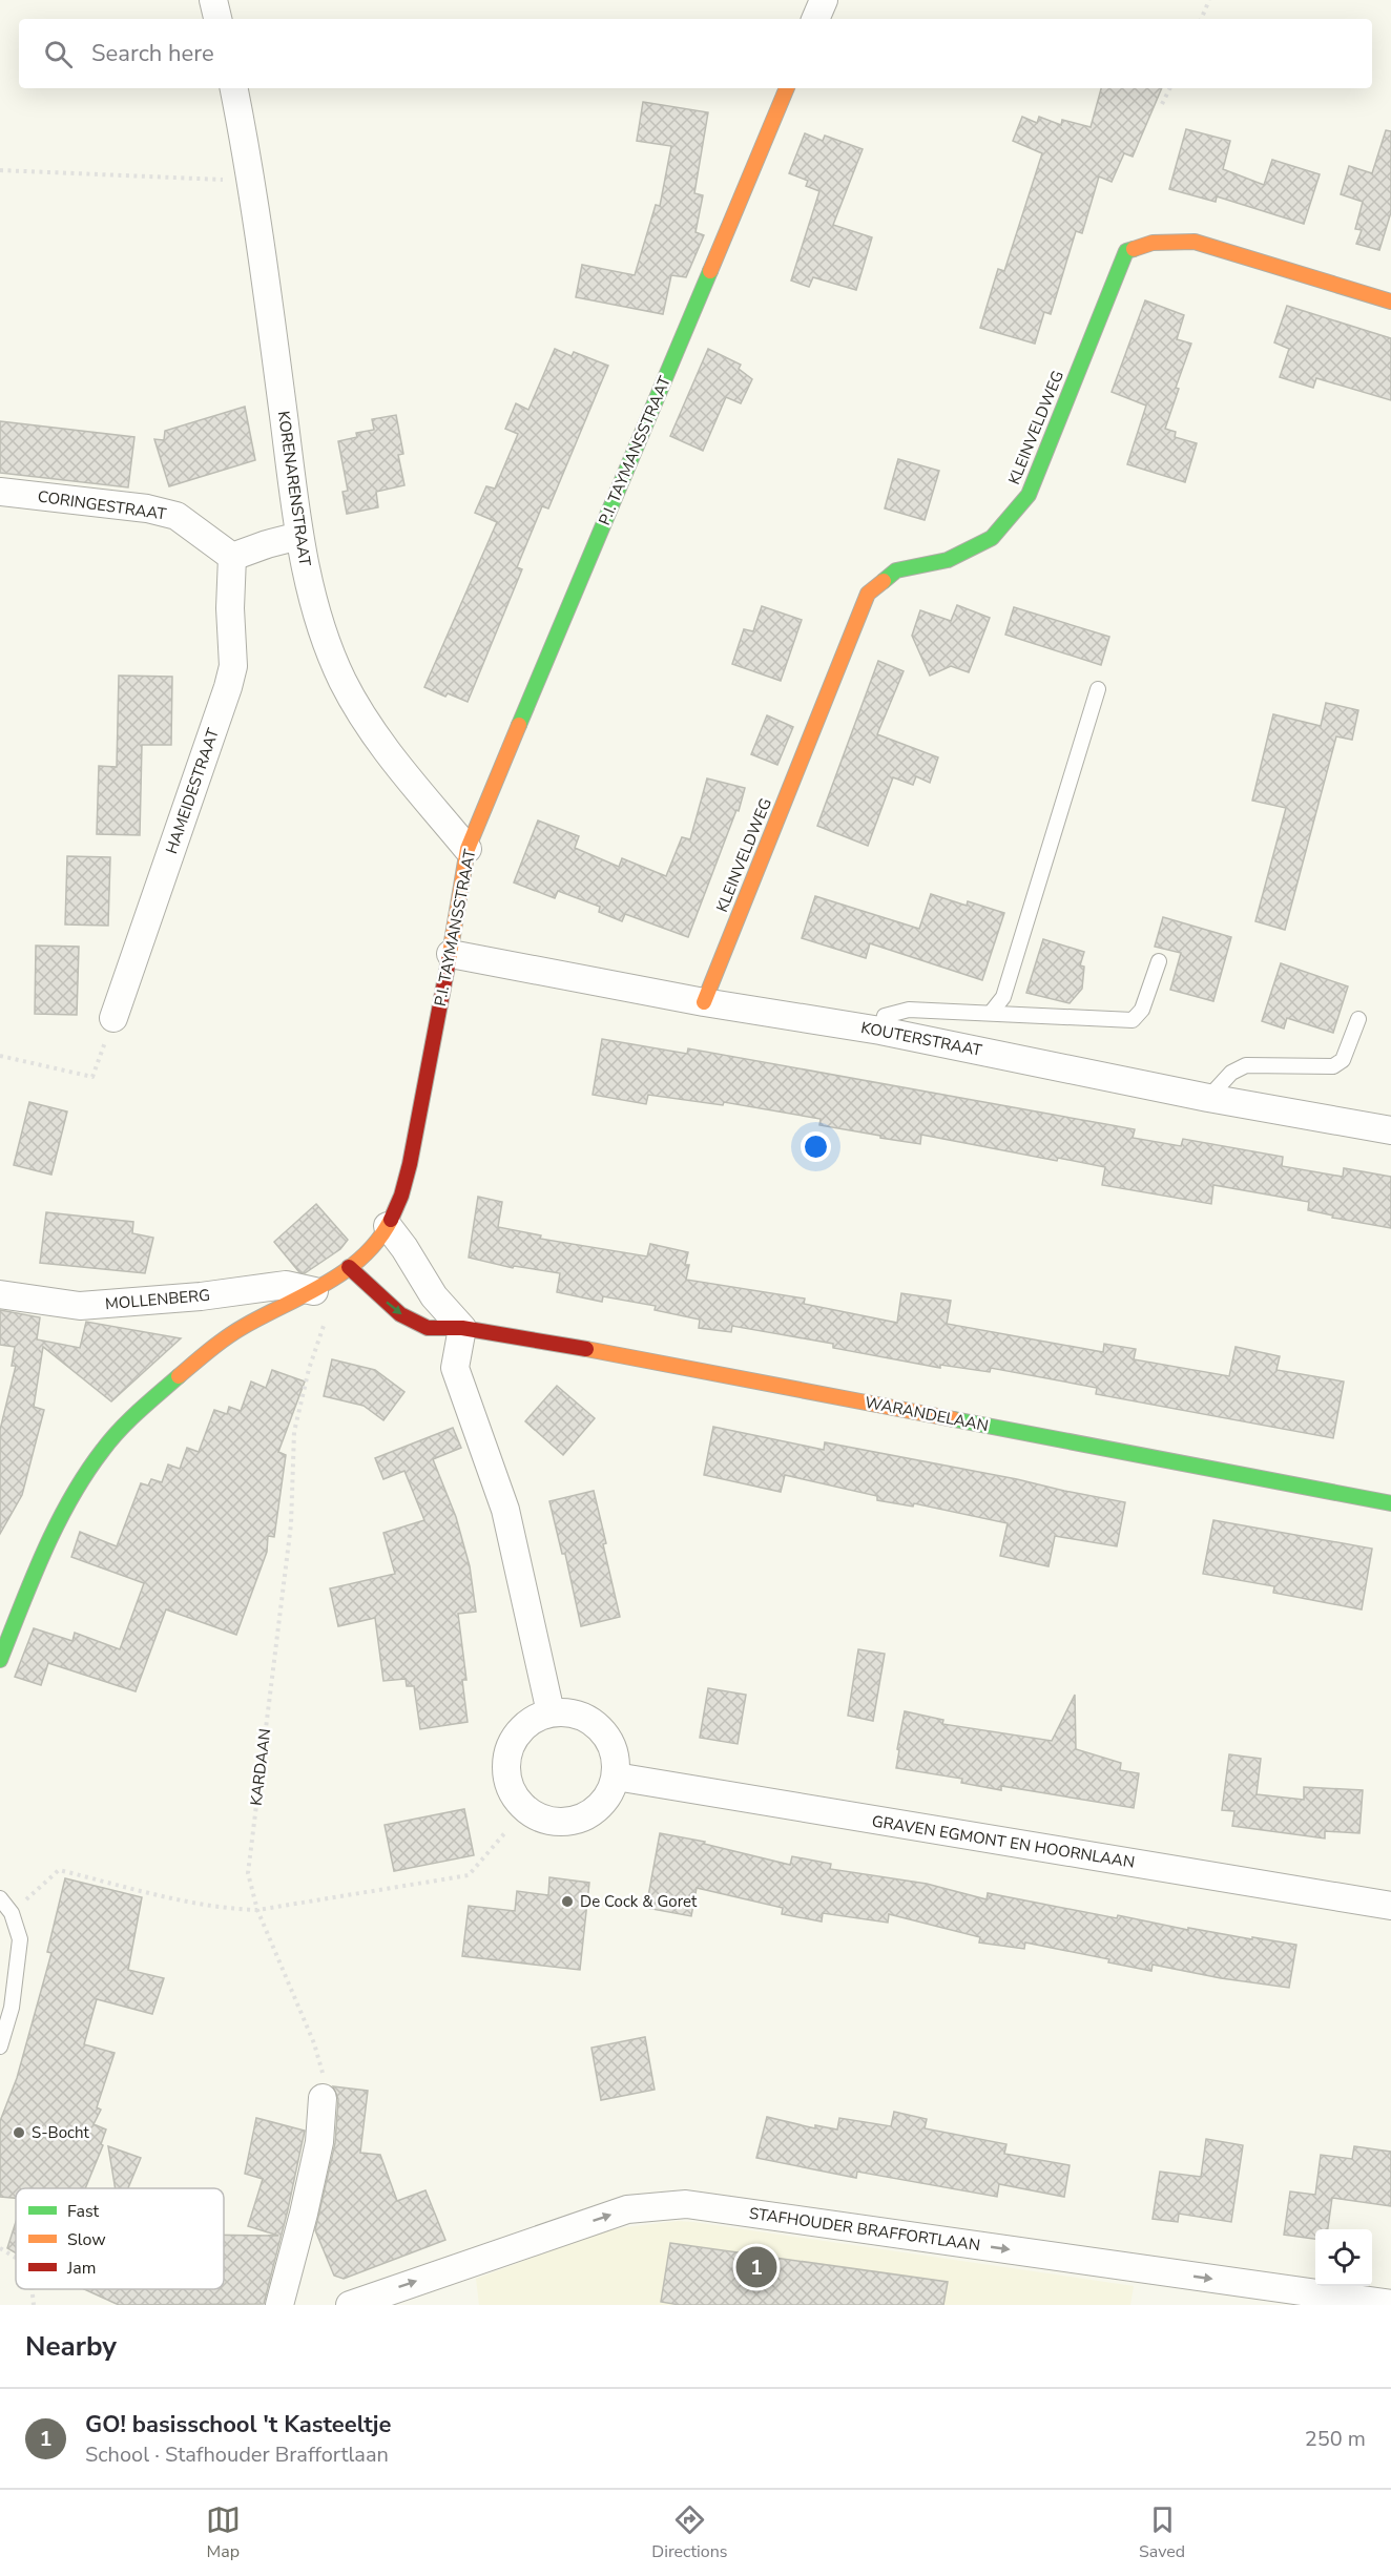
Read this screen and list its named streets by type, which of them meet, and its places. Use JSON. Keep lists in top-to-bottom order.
{
  "streets": {
    "street": [
      "KLEINVELDWEG",
      "P.I. TAYMANSSTRAAT",
      "KORENARENSTRAAT",
      "CORINGESTRAAT",
      "HAMEIDESTRAAT",
      "KOUTERSTRAAT",
      "MOLLENBERG",
      "WARANDELAAN",
      "GRAVEN EGMONT EN HOORNLAAN",
      "STAFHOUDER BRAFFORTLAAN"
    ],
    "path": ["KARDAAN"]
  },
  "crossings": [
    ["KLEINVELDWEG", "KOUTERSTRAAT"],
    ["P.I. TAYMANSSTRAAT", "KORENARENSTRAAT"],
    ["P.I. TAYMANSSTRAAT", "KOUTERSTRAAT"],
    ["P.I. TAYMANSSTRAAT", "MOLLENBERG"],
    ["P.I. TAYMANSSTRAAT", "WARANDELAAN"],
    ["CORINGESTRAAT", "HAMEIDESTRAAT"]
  ],
  "one_way": ["STAFHOUDER BRAFFORTLAAN"],
  "places": ["De Cock & Goret", "S-Bocht"],
  "legend": ["Fast", "Slow", "Jam"],
  "page": {
    "search": "Search here",
    "pins": "1",
    "heading": "Nearby",
    "list": [
      {
        "mark": "1",
        "name": "GO! basisschool 't Kasteeltje",
        "note": "School · Stafhouder Braffortlaan",
        "value": "250 m"
      }
    ],
    "nav": ["Map", "Directions", "Saved"]
  }
}
